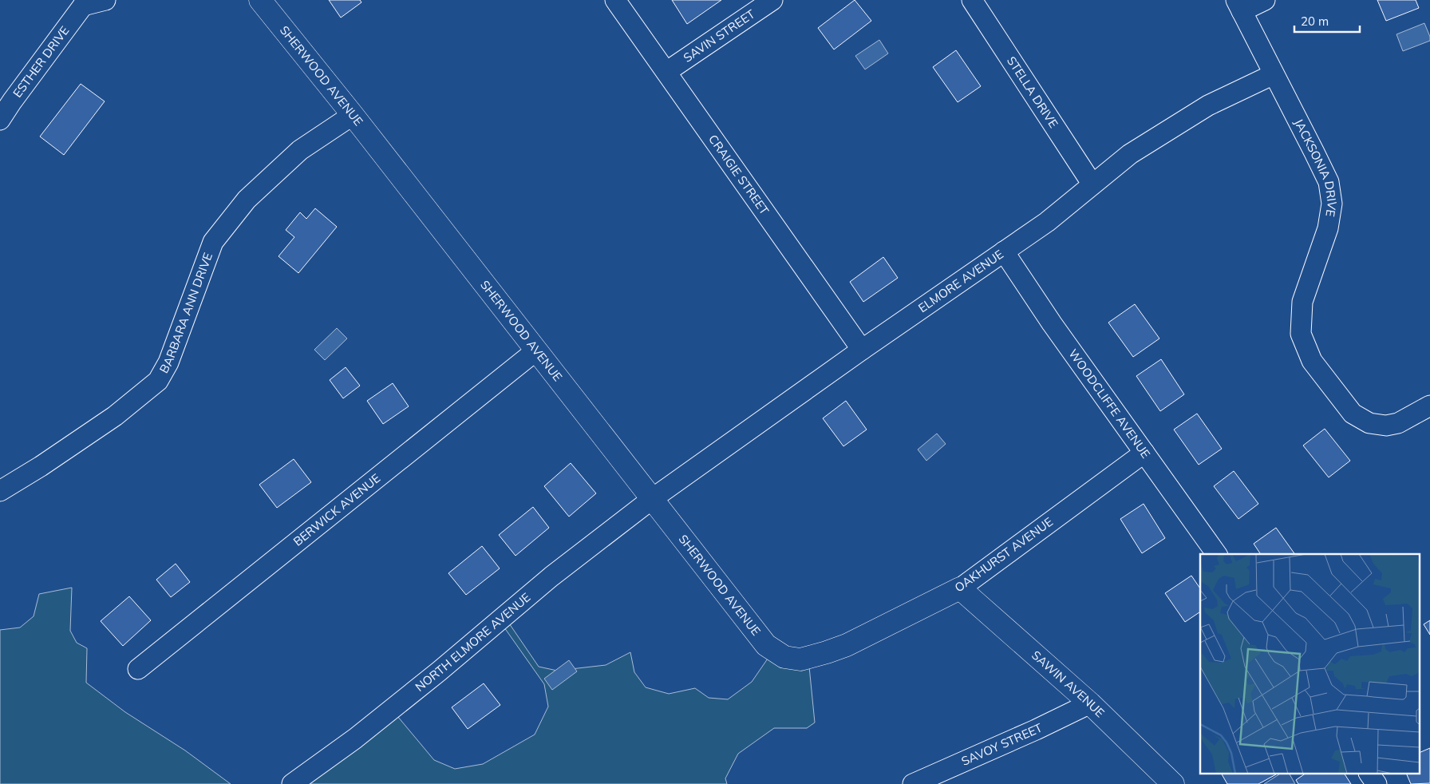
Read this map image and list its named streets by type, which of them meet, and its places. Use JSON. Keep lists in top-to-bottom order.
{
  "streets": {
    "street": [
      "SAVIN STREET",
      "ESTHER DRIVE",
      "SHERWOOD AVENUE",
      "STELLA DRIVE",
      "JACKSONIA DRIVE",
      "CRAIGIE STREET",
      "ELMORE AVENUE",
      "BARBARA ANN DRIVE",
      "WOODCLIFFE AVENUE",
      "BERWICK AVENUE",
      "OAKHURST AVENUE",
      "NORTH ELMORE AVENUE",
      "SAWIN AVENUE",
      "SAVOY STREET"
    ]
  },
  "crossings": [
    ["SAVIN STREET", "CRAIGIE STREET"],
    ["SHERWOOD AVENUE", "ELMORE AVENUE"],
    ["SHERWOOD AVENUE", "BARBARA ANN DRIVE"],
    ["SHERWOOD AVENUE", "BERWICK AVENUE"],
    ["SHERWOOD AVENUE", "OAKHURST AVENUE"],
    ["SHERWOOD AVENUE", "NORTH ELMORE AVENUE"],
    ["STELLA DRIVE", "ELMORE AVENUE"],
    ["JACKSONIA DRIVE", "ELMORE AVENUE"],
    ["CRAIGIE STREET", "ELMORE AVENUE"],
    ["ELMORE AVENUE", "WOODCLIFFE AVENUE"],
    ["ELMORE AVENUE", "NORTH ELMORE AVENUE"],
    ["WOODCLIFFE AVENUE", "OAKHURST AVENUE"],
    ["OAKHURST AVENUE", "SAWIN AVENUE"],
    ["SAWIN AVENUE", "SAVOY STREET"]
  ],
  "scale_bar": "20 m"
}
